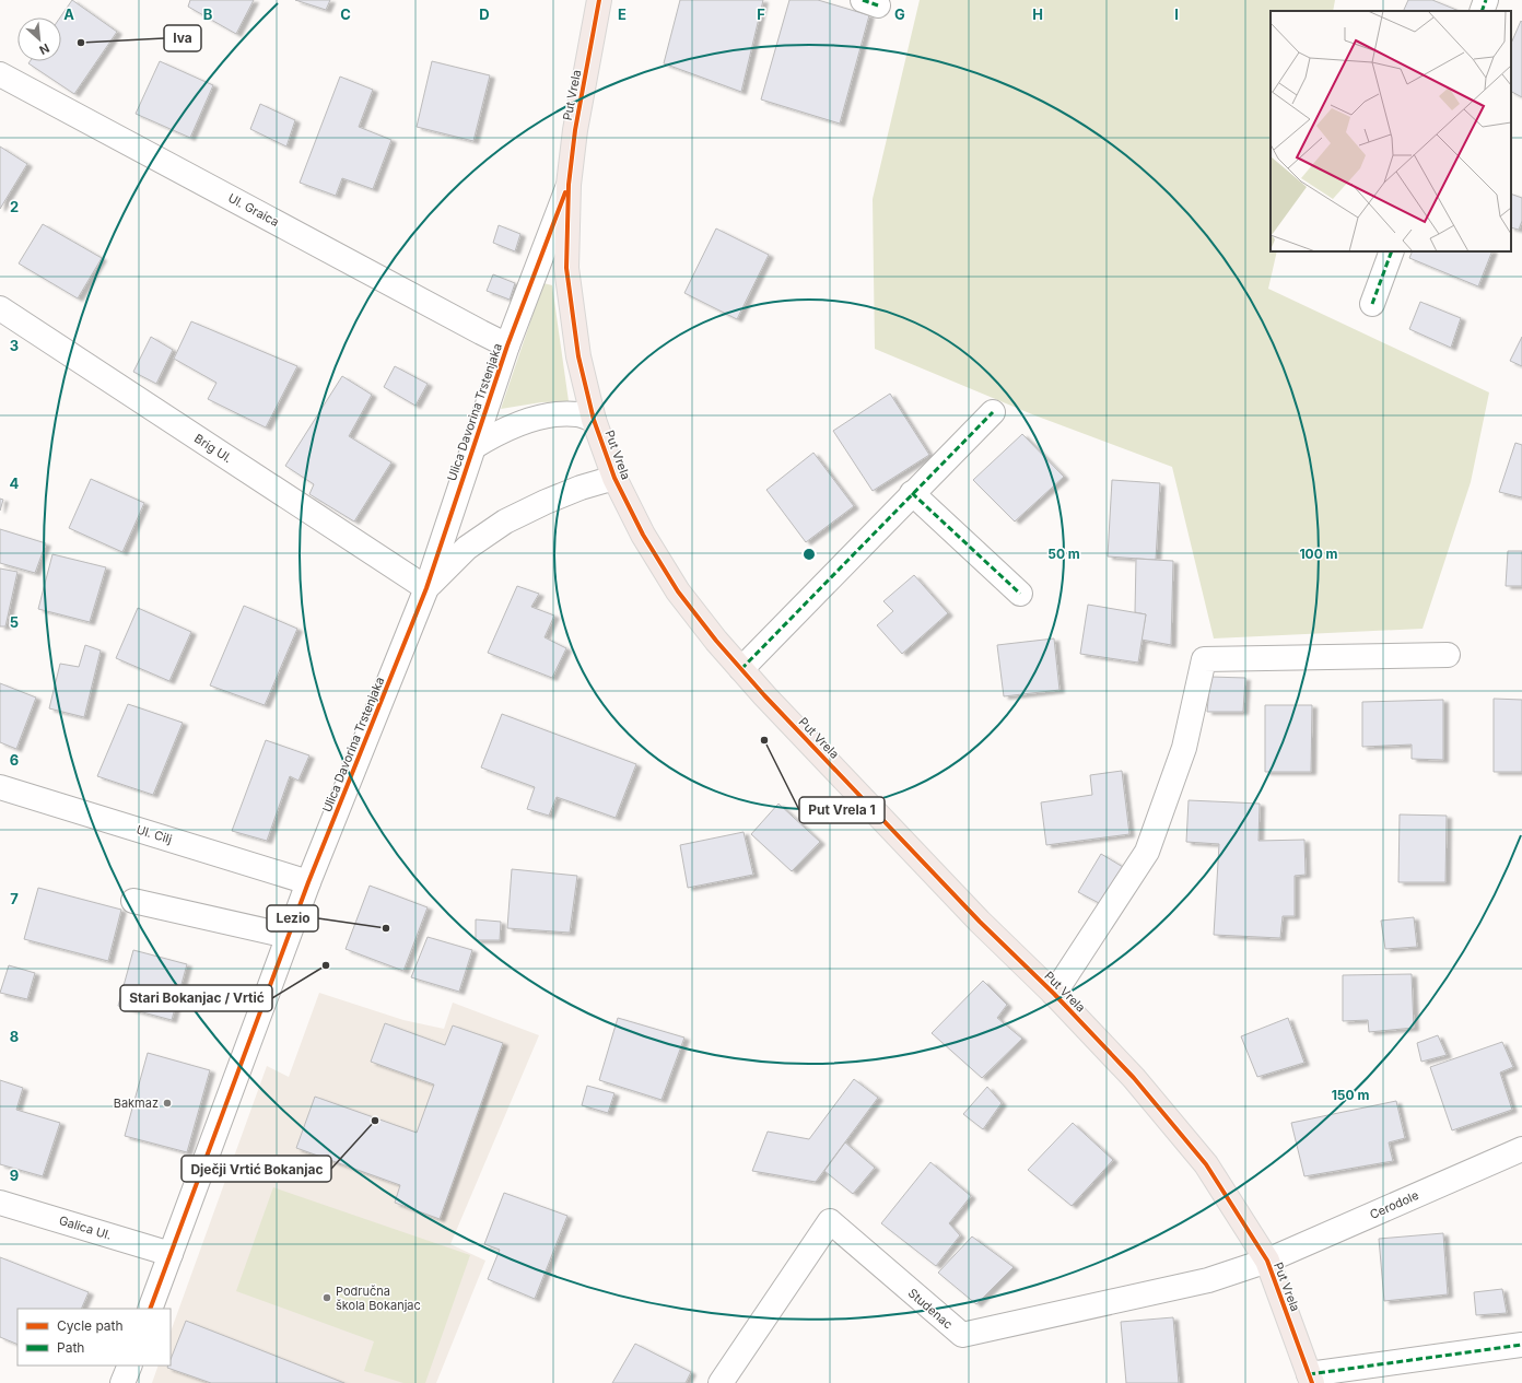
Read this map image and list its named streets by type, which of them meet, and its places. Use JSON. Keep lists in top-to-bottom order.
{
  "streets": {
    "main road": ["Put Vrela"],
    "street": [
      "Ul. Graica",
      "Ulica Davorina Trstenjaka",
      "Brig Ul.",
      "Ul. Cilj",
      "Cerodole",
      "Galica Ul.",
      "Studenac"
    ]
  },
  "crossings": [
    ["Put Vrela", "Ulica Davorina Trstenjaka"],
    ["Put Vrela", "Cerodole"],
    ["Put Vrela", "Studenac"],
    ["Ul. Graica", "Ulica Davorina Trstenjaka"],
    ["Ulica Davorina Trstenjaka", "Brig Ul."],
    ["Ulica Davorina Trstenjaka", "Ul. Cilj"],
    ["Ulica Davorina Trstenjaka", "Galica Ul."],
    ["Cerodole", "Studenac"]
  ],
  "places": [
    "Iva",
    "Put Vrela 1",
    "Lezio",
    "Stari Bokanjac / Vrtić",
    "Bakmaz",
    "Dječji Vrtić Bokanjac",
    "Područna škola Bokanjac"
  ],
  "legend": ["Cycle path", "Path"],
  "north": "bottom right",
  "grid": {
    "columns": [
      "A",
      "B",
      "C",
      "D",
      "E",
      "F",
      "G",
      "H",
      "I"
    ],
    "rows": [
      "2",
      "3",
      "4",
      "5",
      "6",
      "7",
      "8",
      "9"
    ]
  },
  "rings": ["50 m", "100 m", "150 m"]
}
